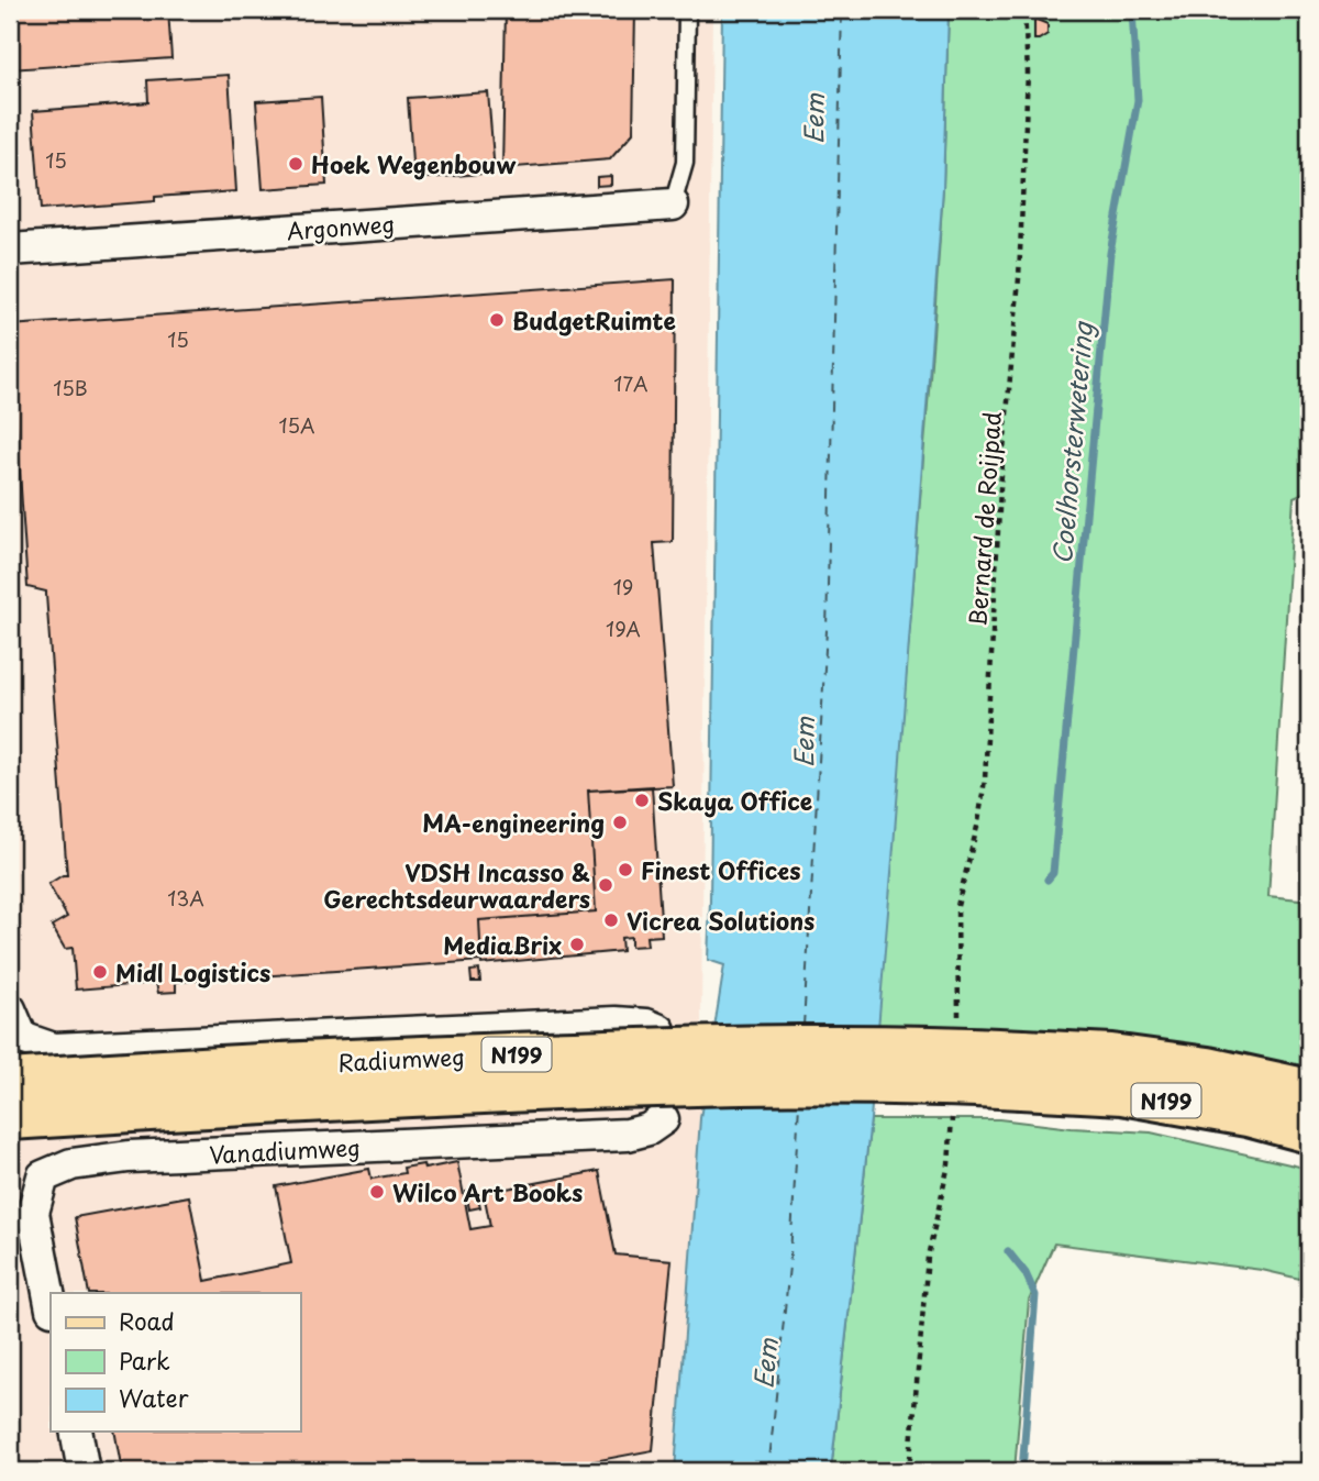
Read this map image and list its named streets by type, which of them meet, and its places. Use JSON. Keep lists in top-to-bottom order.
{
  "streets": {
    "main road": ["N199", "Radiumweg"],
    "street": ["Argonweg", "Vanadiumweg"],
    "path": ["Bernard de Roijpad"]
  },
  "crossings": [
    ["N199", "Radiumweg"]
  ],
  "water": ["Eem", "Coelhorsterwetering"],
  "places": [
    "Hoek Wegenbouw",
    "BudgetRuimte",
    "Skaya Office",
    "MA-engineering",
    "Finest Offices",
    "VDSH Incasso & Gerechtsdeurwaarders",
    "Vicrea Solutions",
    "MediaBrix",
    "Midl Logistics",
    "Wilco Art Books"
  ],
  "house_numbers": [
    "15",
    "15",
    "17A",
    "15B",
    "15A",
    "19",
    "19A",
    "13A"
  ],
  "legend": ["Road", "Park", "Water"]
}
